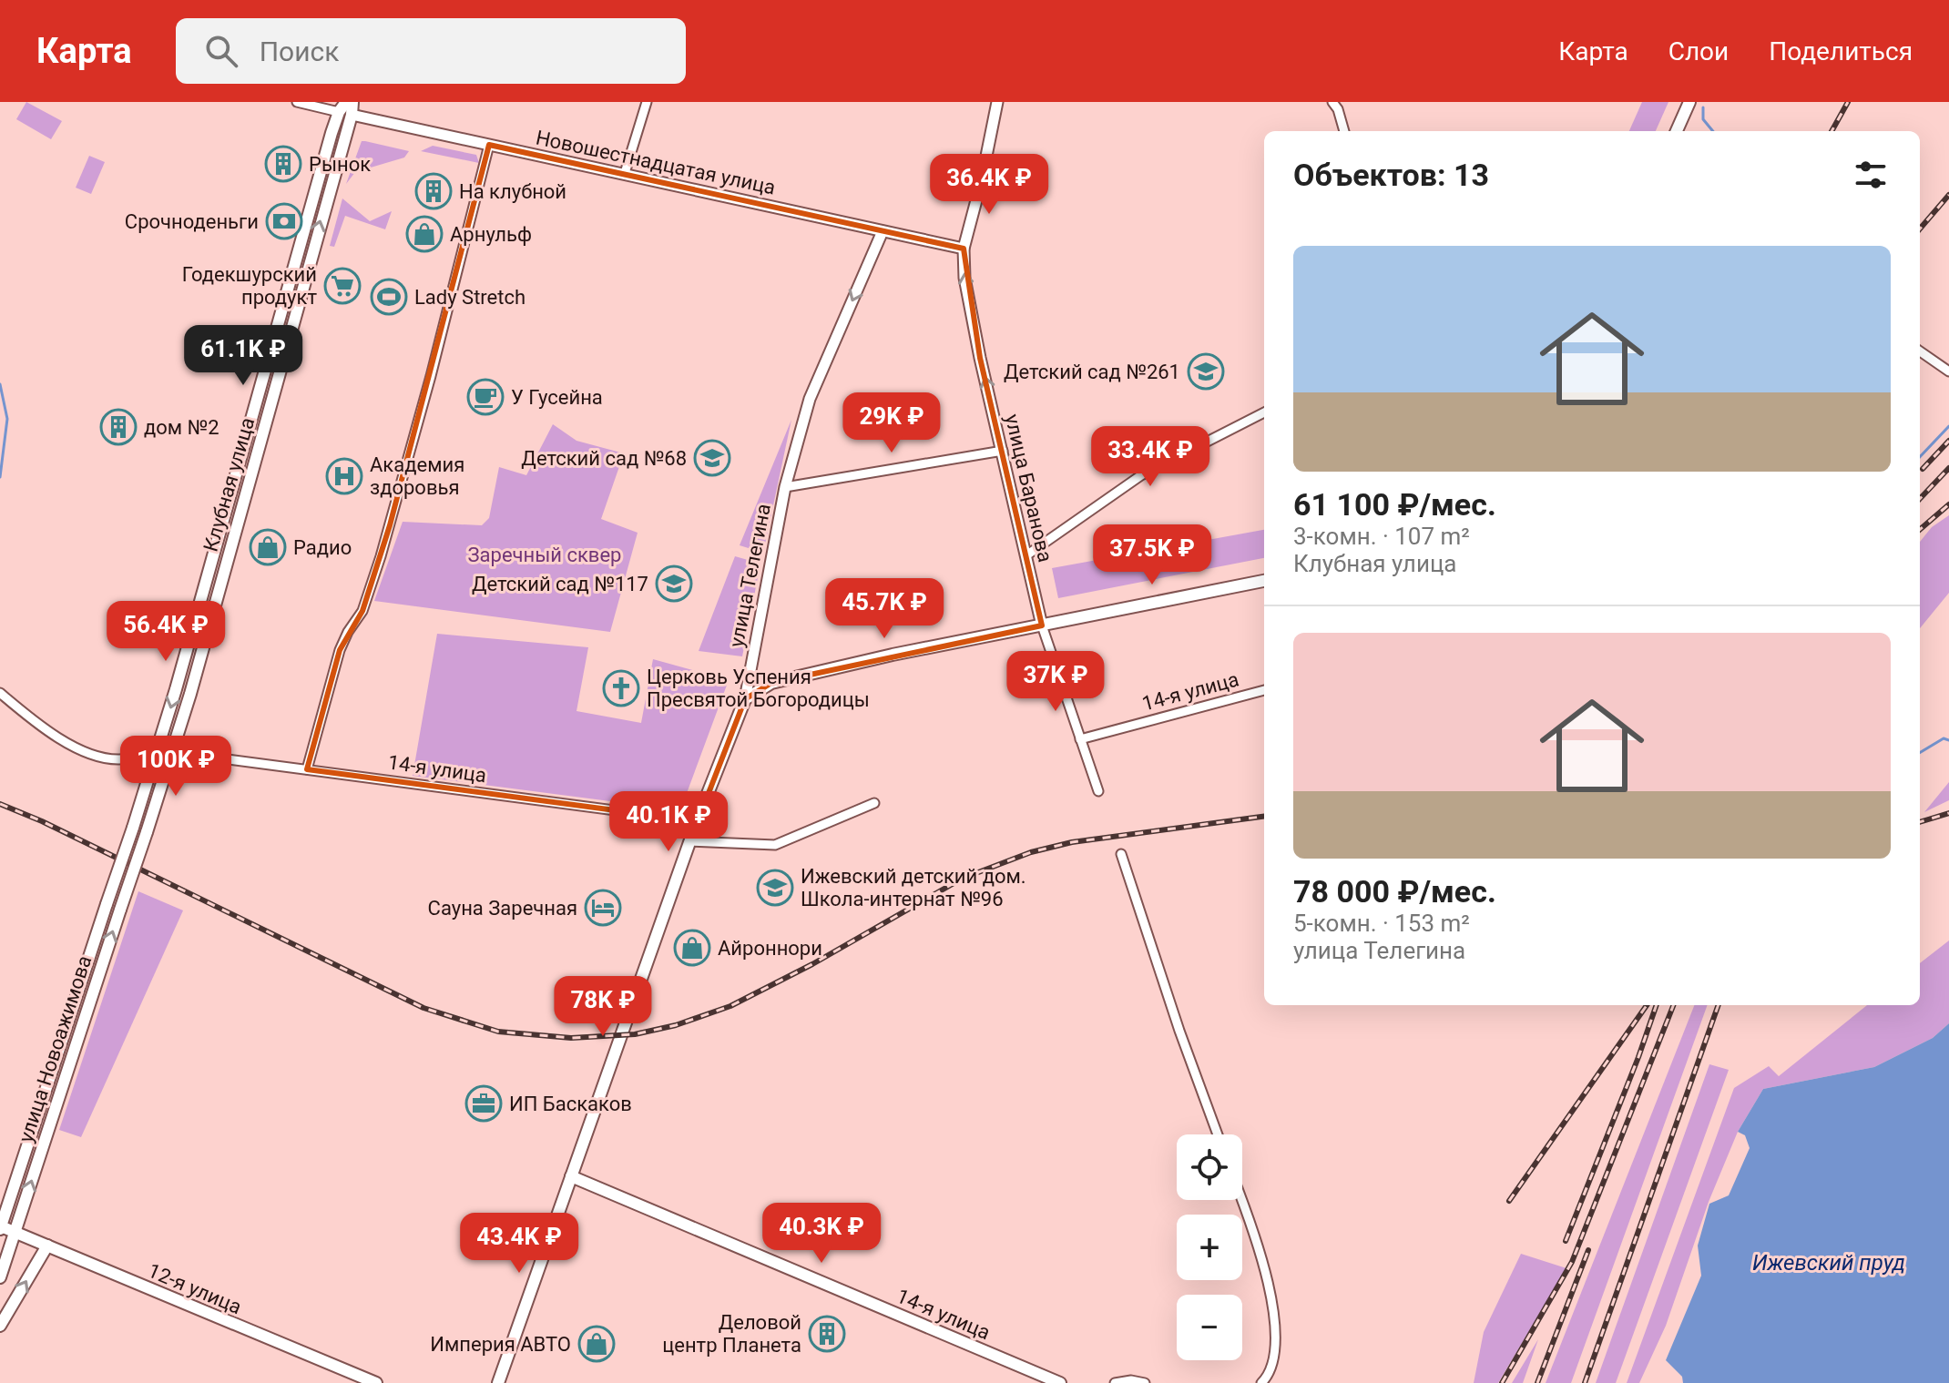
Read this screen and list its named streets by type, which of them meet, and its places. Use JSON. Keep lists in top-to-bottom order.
{
  "streets": {
    "main road": [
      "Новошестнадцатая улица",
      "Клубная улица",
      "улица Телегина",
      "14-я улица",
      "улица Новоажимова",
      "12-я улица"
    ],
    "street": ["улица Баранова"]
  },
  "crossings": [
    ["Новошестнадцатая улица", "Клубная улица"],
    ["Новошестнадцатая улица", "улица Баранова"],
    ["Новошестнадцатая улица", "улица Телегина"],
    ["Клубная улица", "14-я улица"],
    ["Клубная улица", "улица Новоажимова"],
    ["улица Баранова", "14-я улица"],
    ["улица Телегина", "14-я улица"],
    ["улица Новоажимова", "12-я улица"]
  ],
  "water": ["Ижевский пруд"],
  "parks": ["Заречный сквер"],
  "places": {
    "building": [
      "Рынок",
      "На клубной",
      "дом №2",
      "Деловой центр Планета"
    ],
    "bank": ["Срочноденьги"],
    "shop": [
      "Арнульф",
      "Радио",
      "Айроннори",
      "Империя АВТО"
    ],
    "supermarket": ["Годекшурский продукт"],
    "sports": ["Lady Stretch"],
    "school or university": [
      "Детский сад №261",
      "Детский сад №68",
      "Детский сад №117",
      "Ижевский детский дом. Школа-интернат №96"
    ],
    "cafe": ["У Гусейна"],
    "hospital": ["Академия здоровья"],
    "church": ["Церковь Успения Пресвятой Богородицы"],
    "hotel": ["Сауна Заречная"],
    "office": ["ИП Баскаков"]
  },
  "page": {
    "header": "Карта",
    "search": "Поиск",
    "nav": ["Карта", "Слои", "Поделиться"],
    "heading": "Объектов: 13",
    "price": [
      "36.4K ₽",
      "61.1K ₽",
      "29K ₽",
      "33.4K ₽",
      "37.5K ₽",
      "45.7K ₽",
      "56.4K ₽",
      "37K ₽",
      "100K ₽",
      "40.1K ₽",
      "78K ₽",
      "40.3K ₽",
      "43.4K ₽"
    ],
    "list": [
      {
        "name": "61 100 ₽/мес.",
        "note": "3-комн. · 107 m² · Клубная улица"
      },
      {
        "name": "78 000 ₽/мес.",
        "note": "5-комн. · 153 m² · улица Телегина"
      }
    ],
    "map_buttons": ["+", "−"]
  }
}
